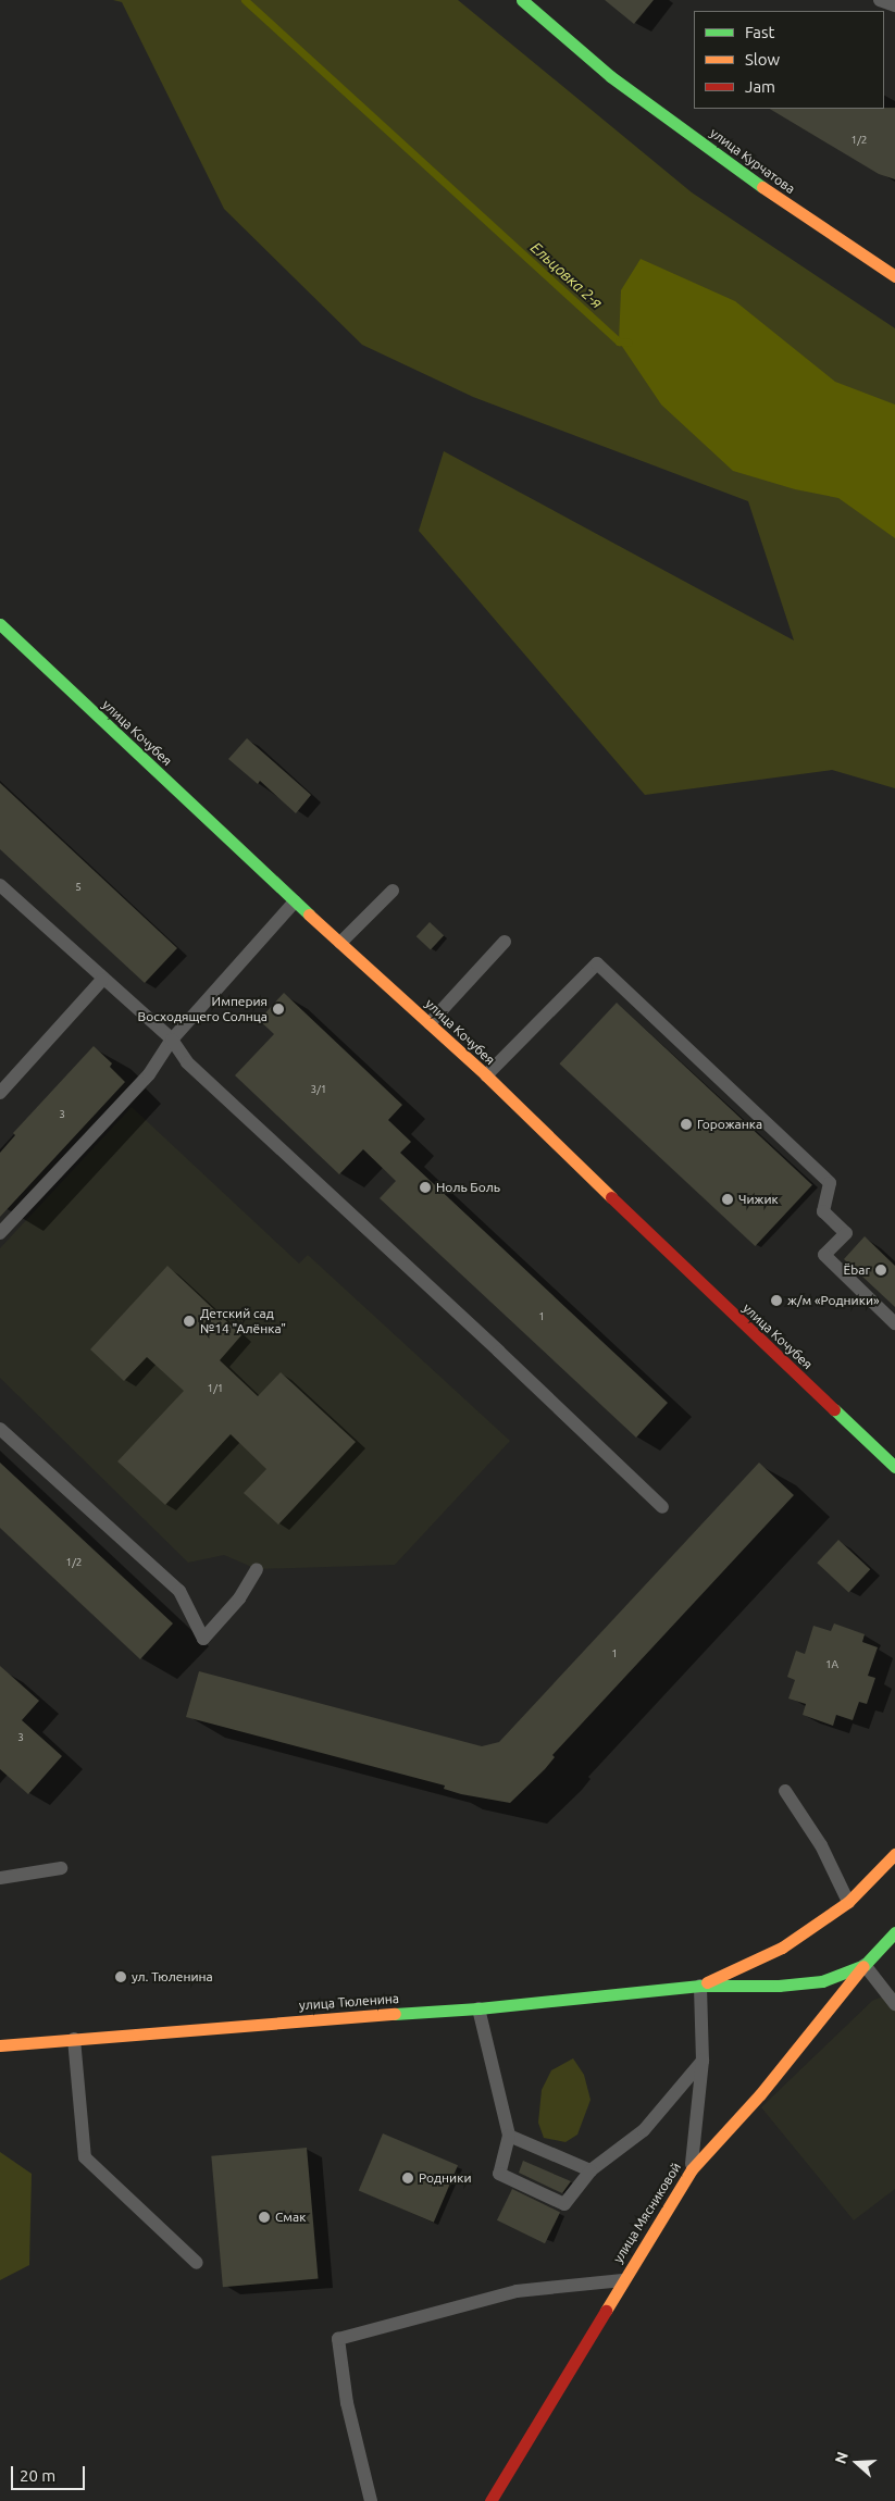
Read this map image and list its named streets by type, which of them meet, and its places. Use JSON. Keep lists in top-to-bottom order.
{
  "streets": {
    "street": [
      "улица Курчатова",
      "улица Кочубея",
      "улица Тюленина",
      "улица Мясниковой"
    ]
  },
  "crossings": [
    ["улица Тюленина", "улица Мясниковой"]
  ],
  "water": ["Ельцовка 2-я"],
  "places": [
    "Империя Восходящего Солнца",
    "Горожанка",
    "Ноль Боль",
    "Чижик",
    "Ёbar",
    "ж/м «Родники»",
    "Детский сад №14 \"Алёнка\"",
    "ул. Тюленина",
    "Родники",
    "Смак"
  ],
  "house_numbers": [
    "1/2",
    "5",
    "3/1",
    "3",
    "1",
    "1/1",
    "1/2",
    "1",
    "1А",
    "3"
  ],
  "legend": ["Fast", "Slow", "Jam"],
  "scale_bar": "20 m",
  "north": "left"
}
